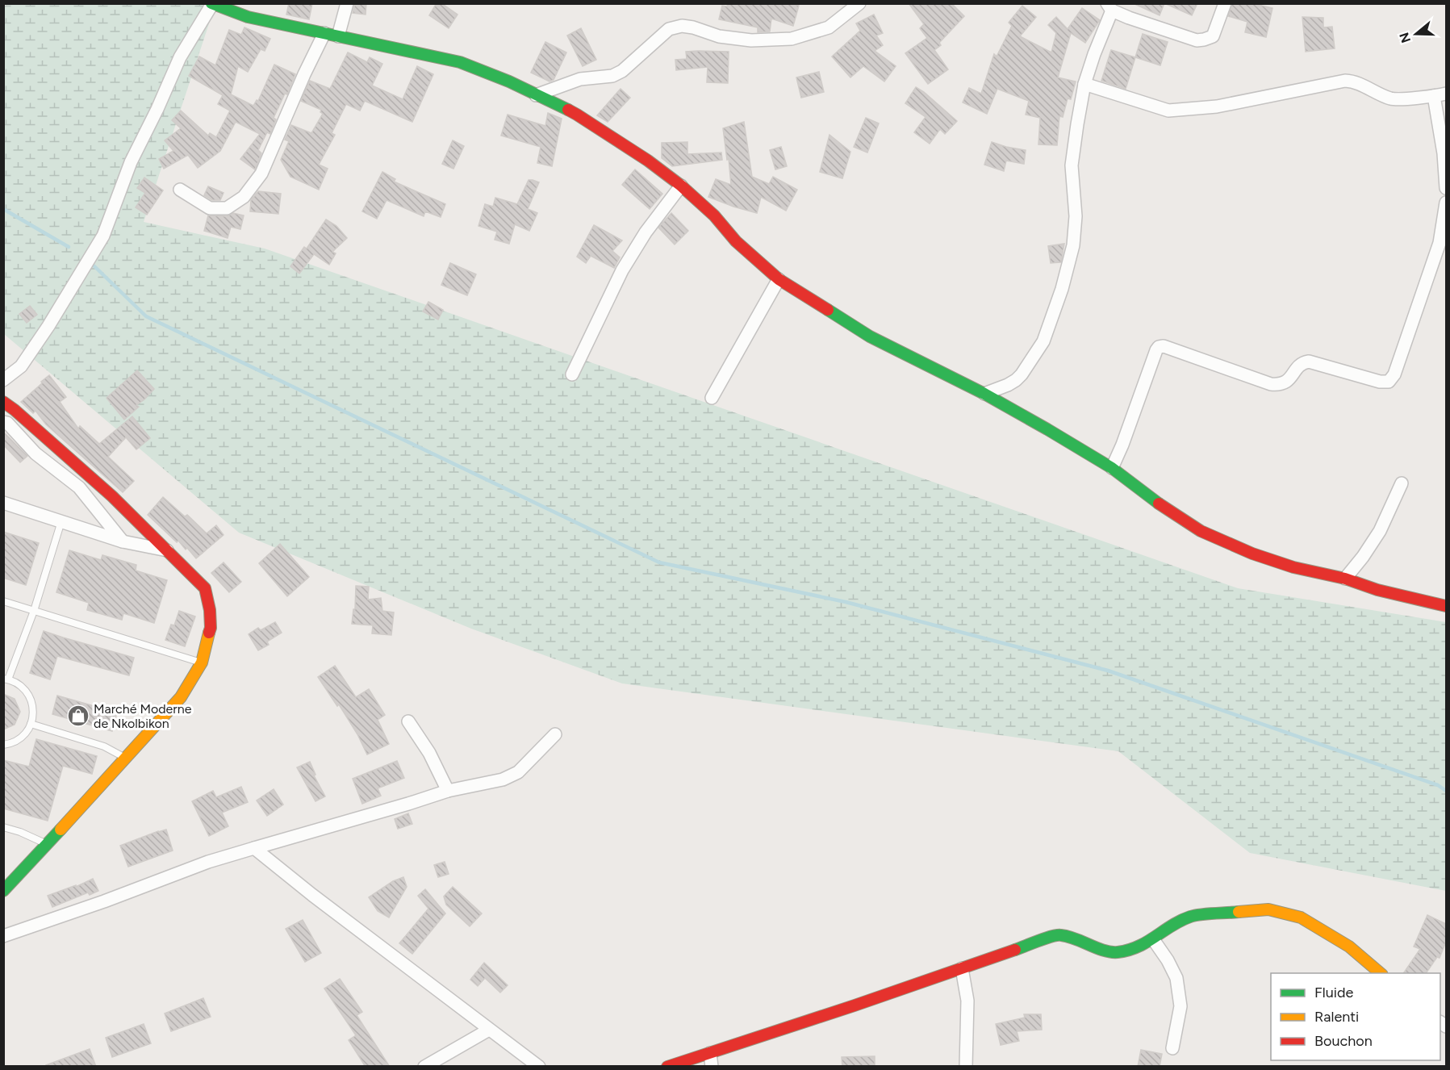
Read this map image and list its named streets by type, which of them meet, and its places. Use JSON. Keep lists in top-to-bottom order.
{
  "places": {
    "shop": ["Marché Moderne de Nkolbikon"]
  },
  "legend": ["Fluide", "Ralenti", "Bouchon"],
  "north": "left"
}
